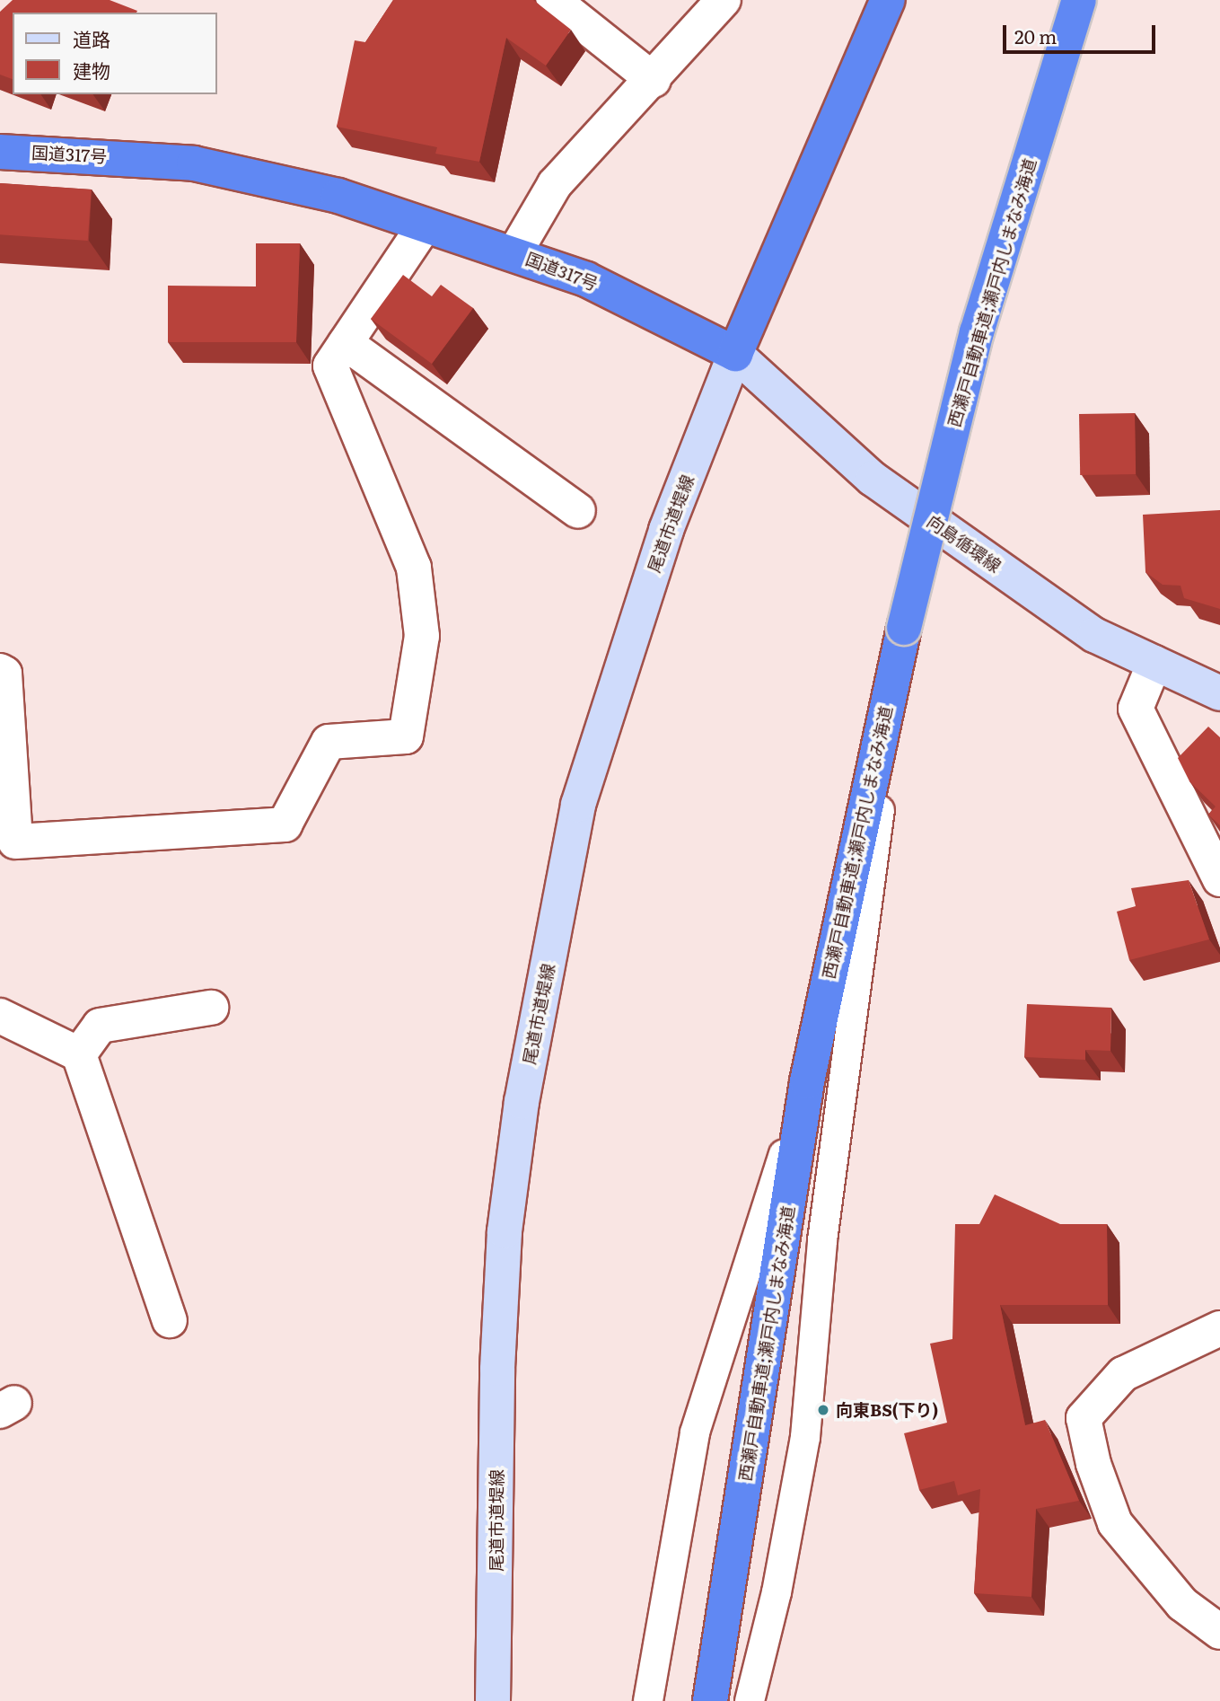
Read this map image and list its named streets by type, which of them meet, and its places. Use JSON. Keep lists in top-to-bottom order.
{
  "streets": {
    "highway": ["国道317号", "西瀬戸自動車道;瀬戸内しまなみ海道"],
    "street": ["尾道市道堤線", "向島循環線"]
  },
  "crossings": [
    ["国道317号", "尾道市道堤線"],
    ["国道317号", "向島循環線"],
    ["尾道市道堤線", "向島循環線"]
  ],
  "places": ["向東BS(下り)"],
  "legend": ["道路", "建物"],
  "scale_bar": "20 m"
}
